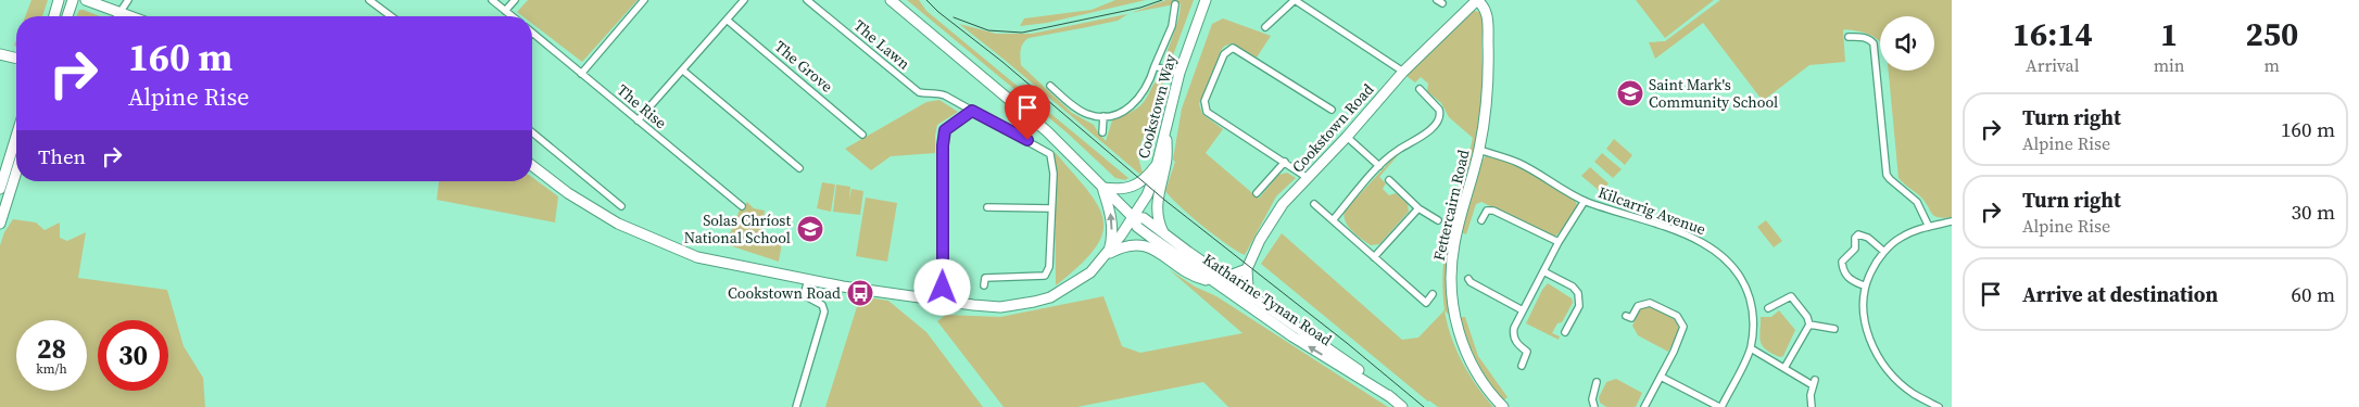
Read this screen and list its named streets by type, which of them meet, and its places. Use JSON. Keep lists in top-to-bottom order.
{
  "streets": {
    "street": [
      "The Lawn",
      "The Grove",
      "The Rise",
      "Cookstown Way",
      "Cookstown Road",
      "Fettercairn Road",
      "Kilcarrig Avenue",
      "Katharine Tynan Road"
    ]
  },
  "crossings": [
    ["Cookstown Way", "Katharine Tynan Road"],
    ["Cookstown Road", "Fettercairn Road"],
    ["Cookstown Road", "Katharine Tynan Road"],
    ["Fettercairn Road", "Kilcarrig Avenue"]
  ],
  "places": {
    "school or university": ["Saint Mark's Community School", "Solas Chríost National School"],
    "bus stop": ["Cookstown Road"]
  },
  "page": {
    "eta": [
      "16:14",
      "Arrival",
      "1",
      "min",
      "250",
      "m"
    ],
    "turn": ["160 m", "Alpine Rise"],
    "list": [
      {
        "name": "Turn right",
        "note": "Alpine Rise",
        "value": "160 m"
      },
      {
        "name": "Turn right",
        "note": "Alpine Rise",
        "value": "30 m"
      },
      {
        "name": "Arrive at destination",
        "value": "60 m"
      }
    ],
    "then": "Then",
    "speed": "28 km/h",
    "limit": "30"
  }
}
